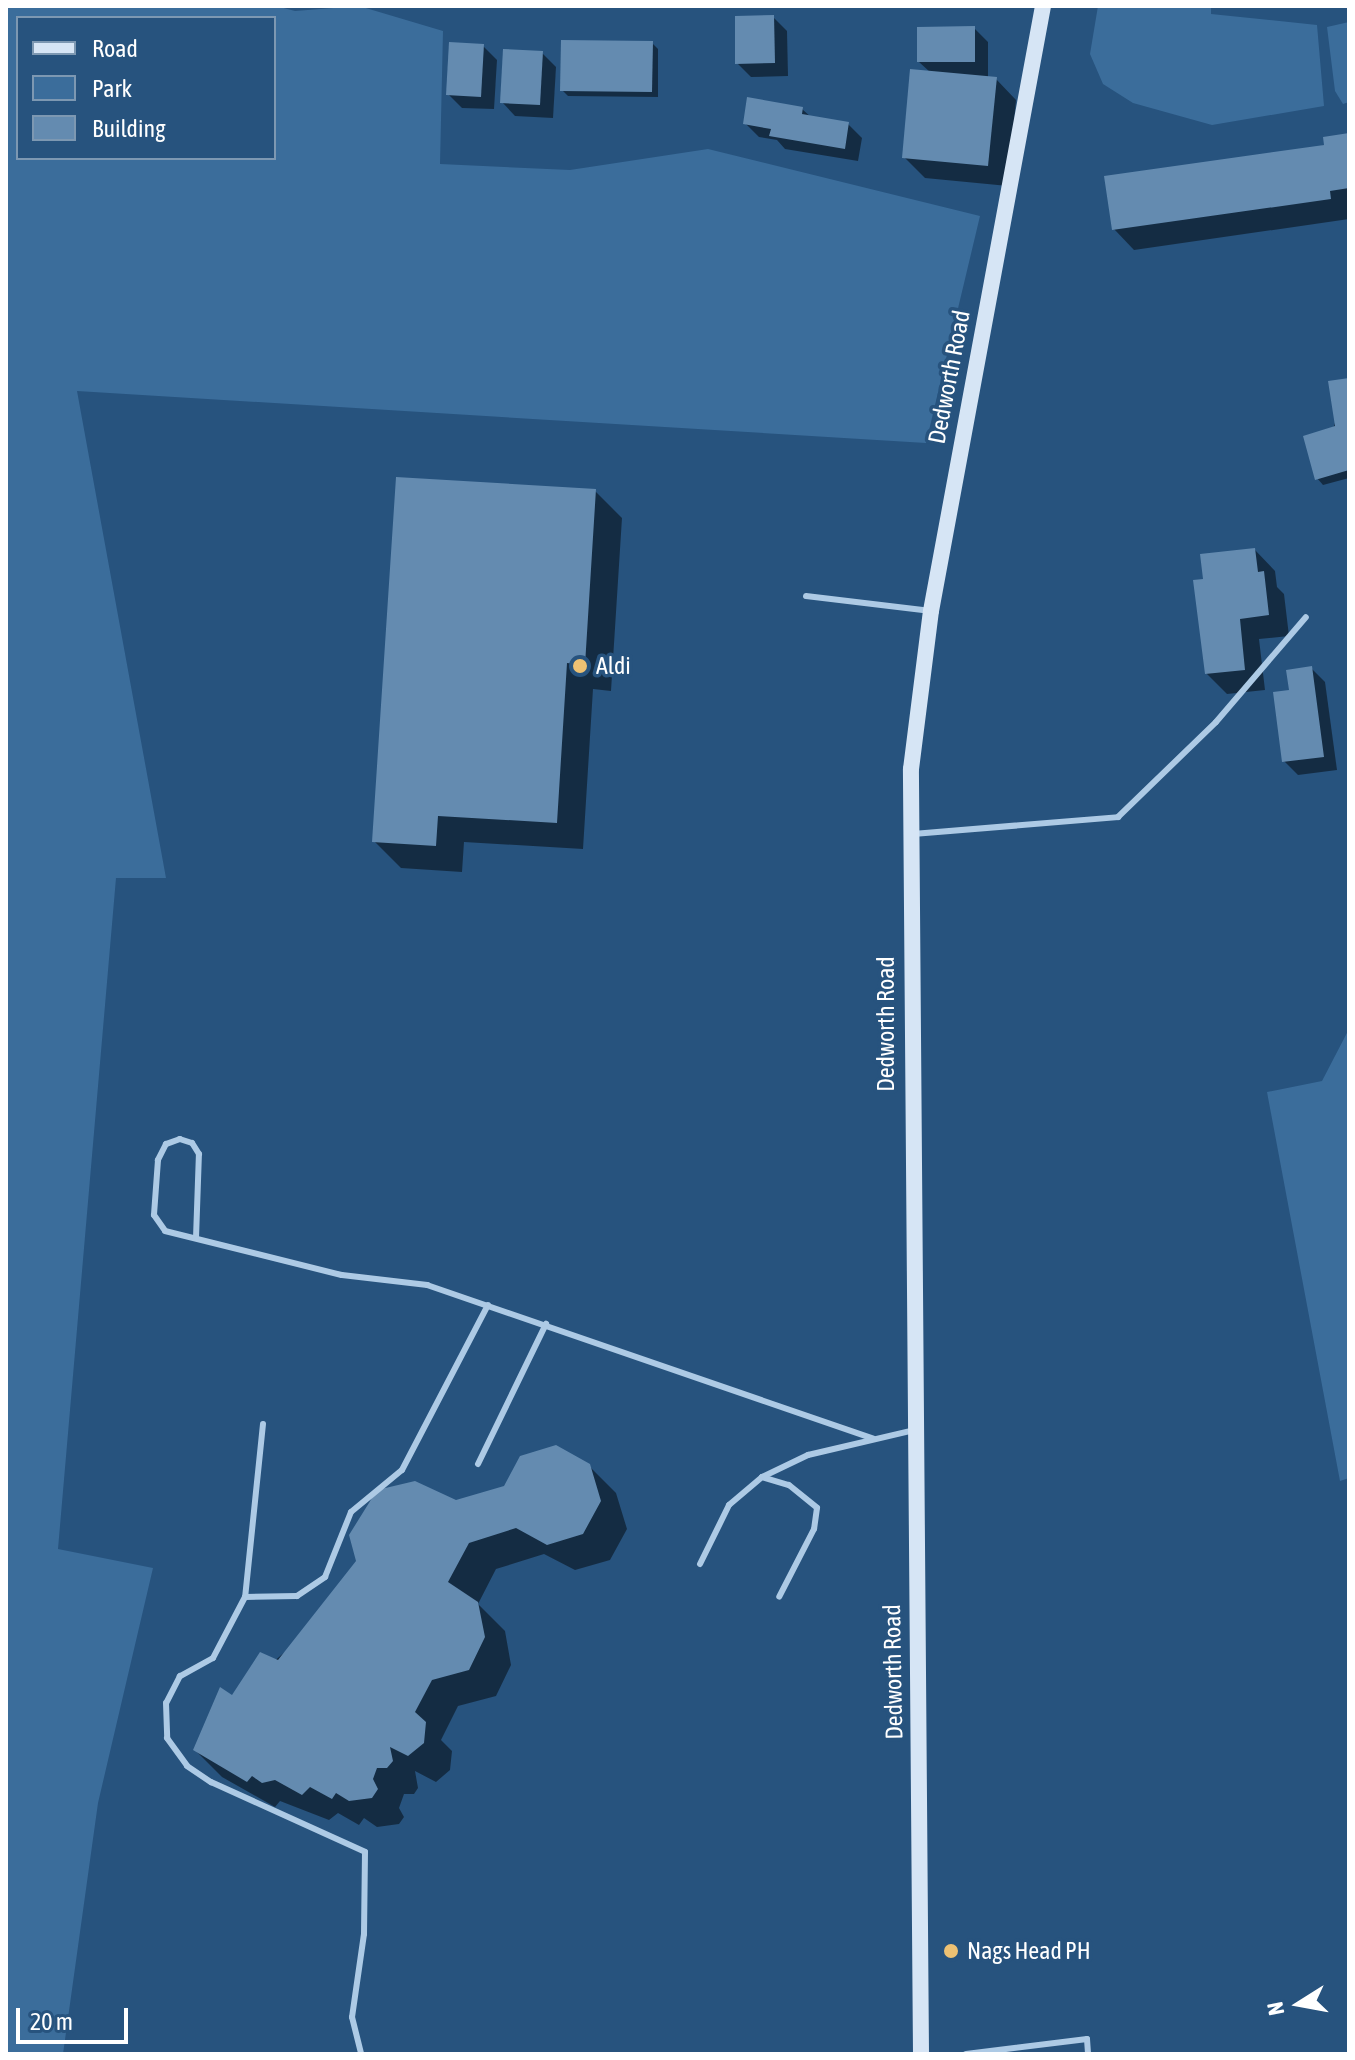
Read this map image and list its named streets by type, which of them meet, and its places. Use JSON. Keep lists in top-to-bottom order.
{
  "streets": {
    "main road": ["Dedworth Road"]
  },
  "places": ["Aldi", "Nags Head PH"],
  "legend": ["Road", "Park", "Building"],
  "scale_bar": "20 m",
  "north": "left"
}
